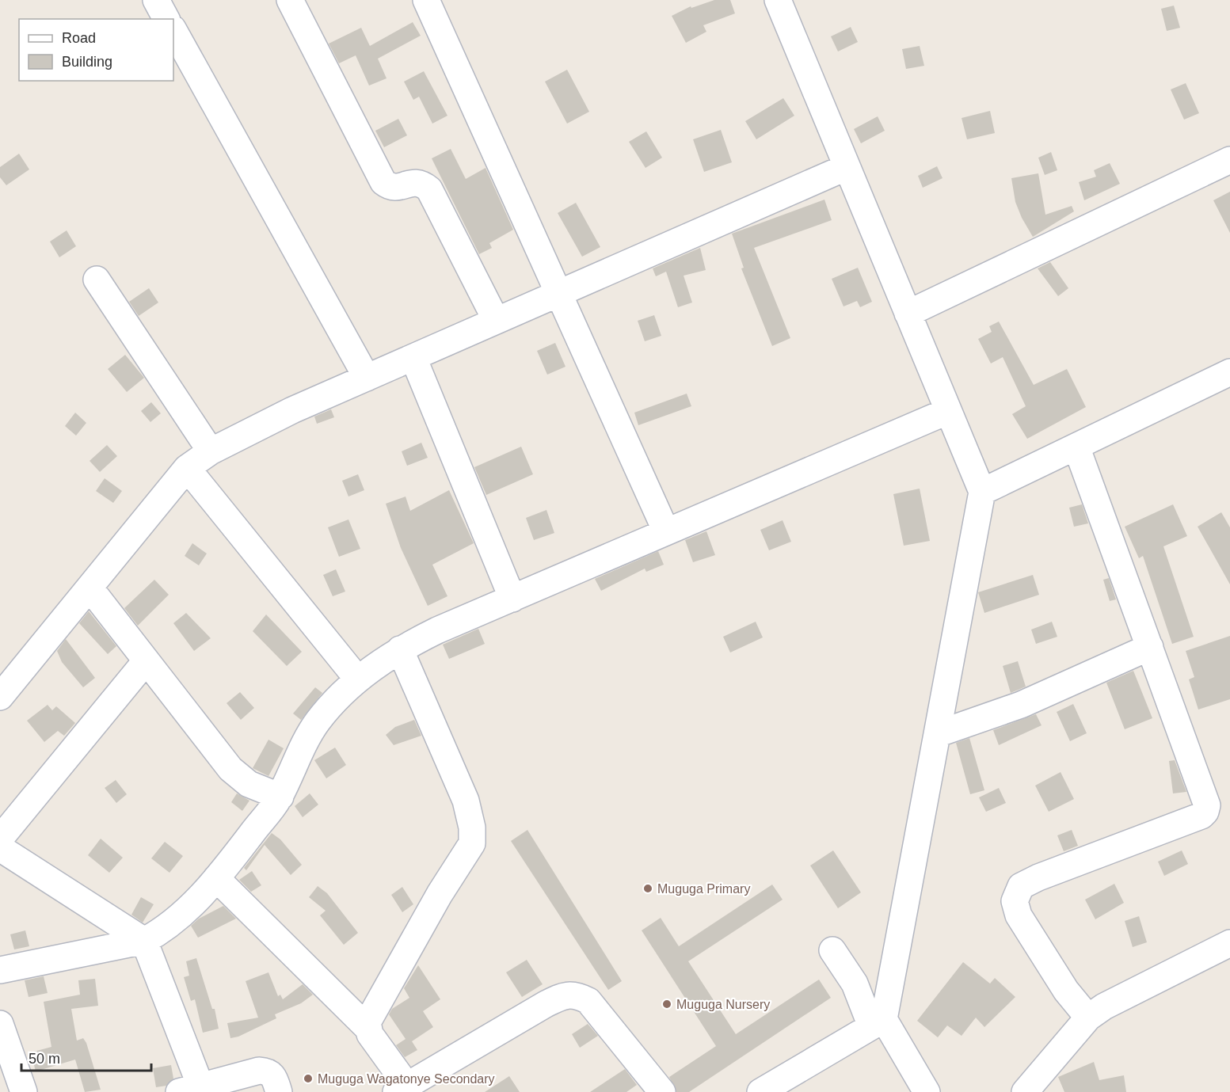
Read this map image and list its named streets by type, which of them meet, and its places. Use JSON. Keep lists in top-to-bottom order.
{
  "places": ["Muguga Primary", "Muguga Nursery", "Muguga Wagatonye Secondary"],
  "legend": ["Road", "Building"],
  "scale_bar": "50 m"
}
